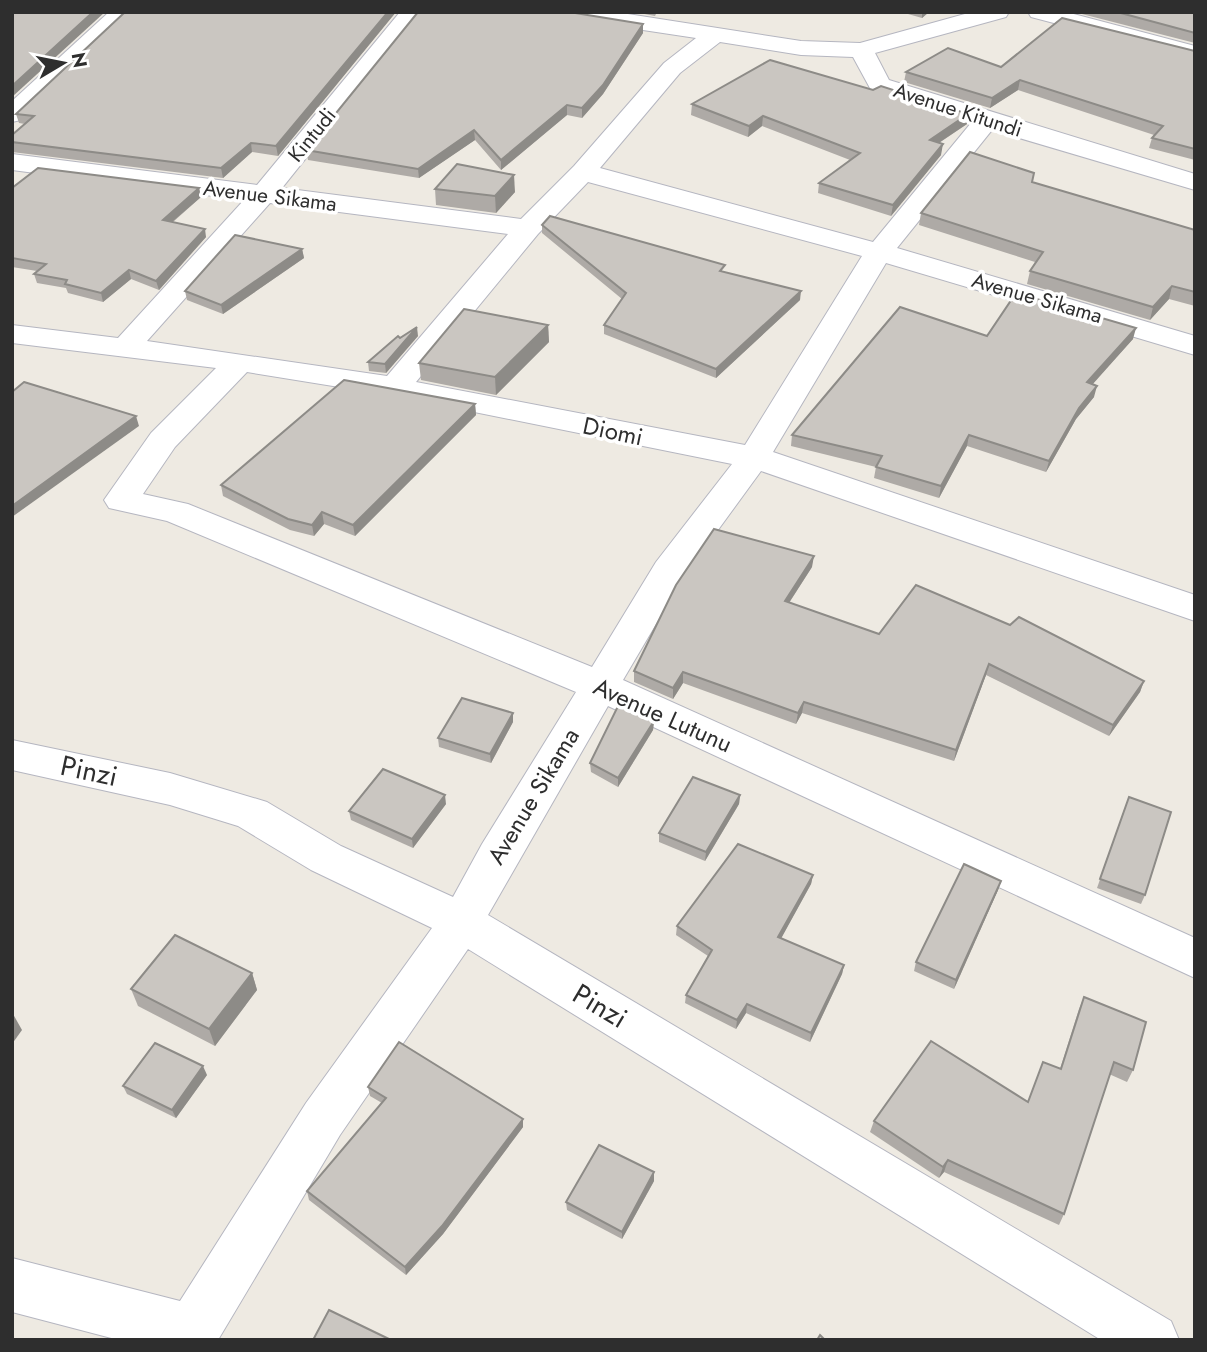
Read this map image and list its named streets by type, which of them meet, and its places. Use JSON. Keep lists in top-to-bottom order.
{
  "streets": {
    "street": [
      "Avenue Kitundi",
      "Kintudi",
      "Avenue Sikama",
      "Diomi",
      "Avenue Lutunu",
      "Pinzi"
    ]
  },
  "crossings": [
    ["Avenue Kitundi", "Avenue Sikama"],
    ["Kintudi", "Avenue Sikama"],
    ["Kintudi", "Diomi"],
    ["Avenue Sikama", "Diomi"],
    ["Avenue Sikama", "Avenue Lutunu"],
    ["Avenue Sikama", "Pinzi"],
    ["Diomi", "Avenue Lutunu"]
  ],
  "north": "right"
}
